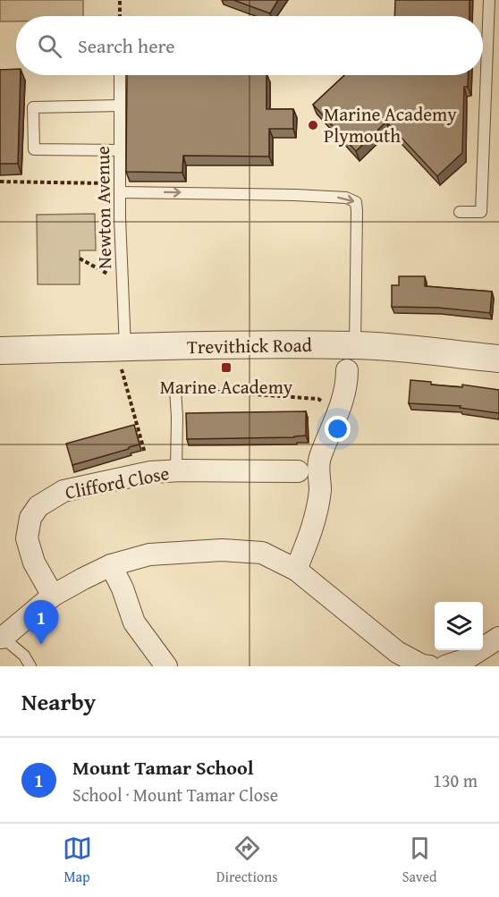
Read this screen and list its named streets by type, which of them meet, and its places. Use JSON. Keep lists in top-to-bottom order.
{
  "streets": {
    "street": ["Trevithick Road", "Clifford Close"],
    "lane": ["Newton Avenue"]
  },
  "crossings": [
    ["Newton Avenue", "Trevithick Road"]
  ],
  "places": {
    "other": ["Marine Academy Plymouth"],
    "transit": ["Marine Academy"]
  },
  "page": {
    "search": "Search here",
    "pins": "1",
    "heading": "Nearby",
    "list": [
      {
        "mark": "1",
        "name": "Mount Tamar School",
        "note": "School · Mount Tamar Close",
        "value": "130 m"
      }
    ],
    "nav": ["Map", "Directions", "Saved"]
  }
}
